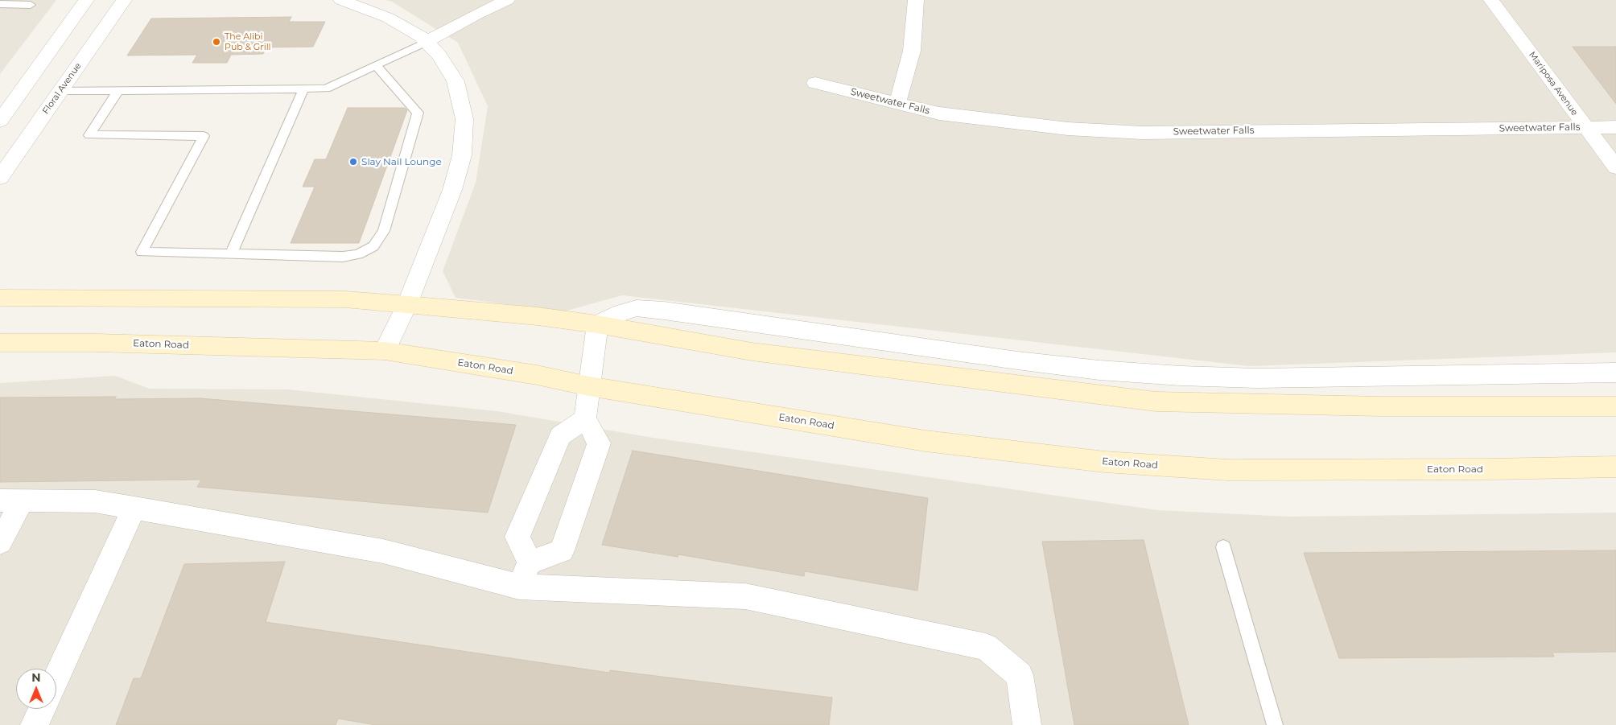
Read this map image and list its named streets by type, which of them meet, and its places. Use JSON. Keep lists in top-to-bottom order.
{
  "streets": {
    "street": [
      "Mariposa Avenue",
      "Floral Avenue",
      "Sweetwater Falls",
      "Eaton Road"
    ]
  },
  "crossings": [
    ["Mariposa Avenue", "Sweetwater Falls"]
  ],
  "places": ["The Alibi Pub & Grill", "Slay Nail Lounge"],
  "north": "top"
}
